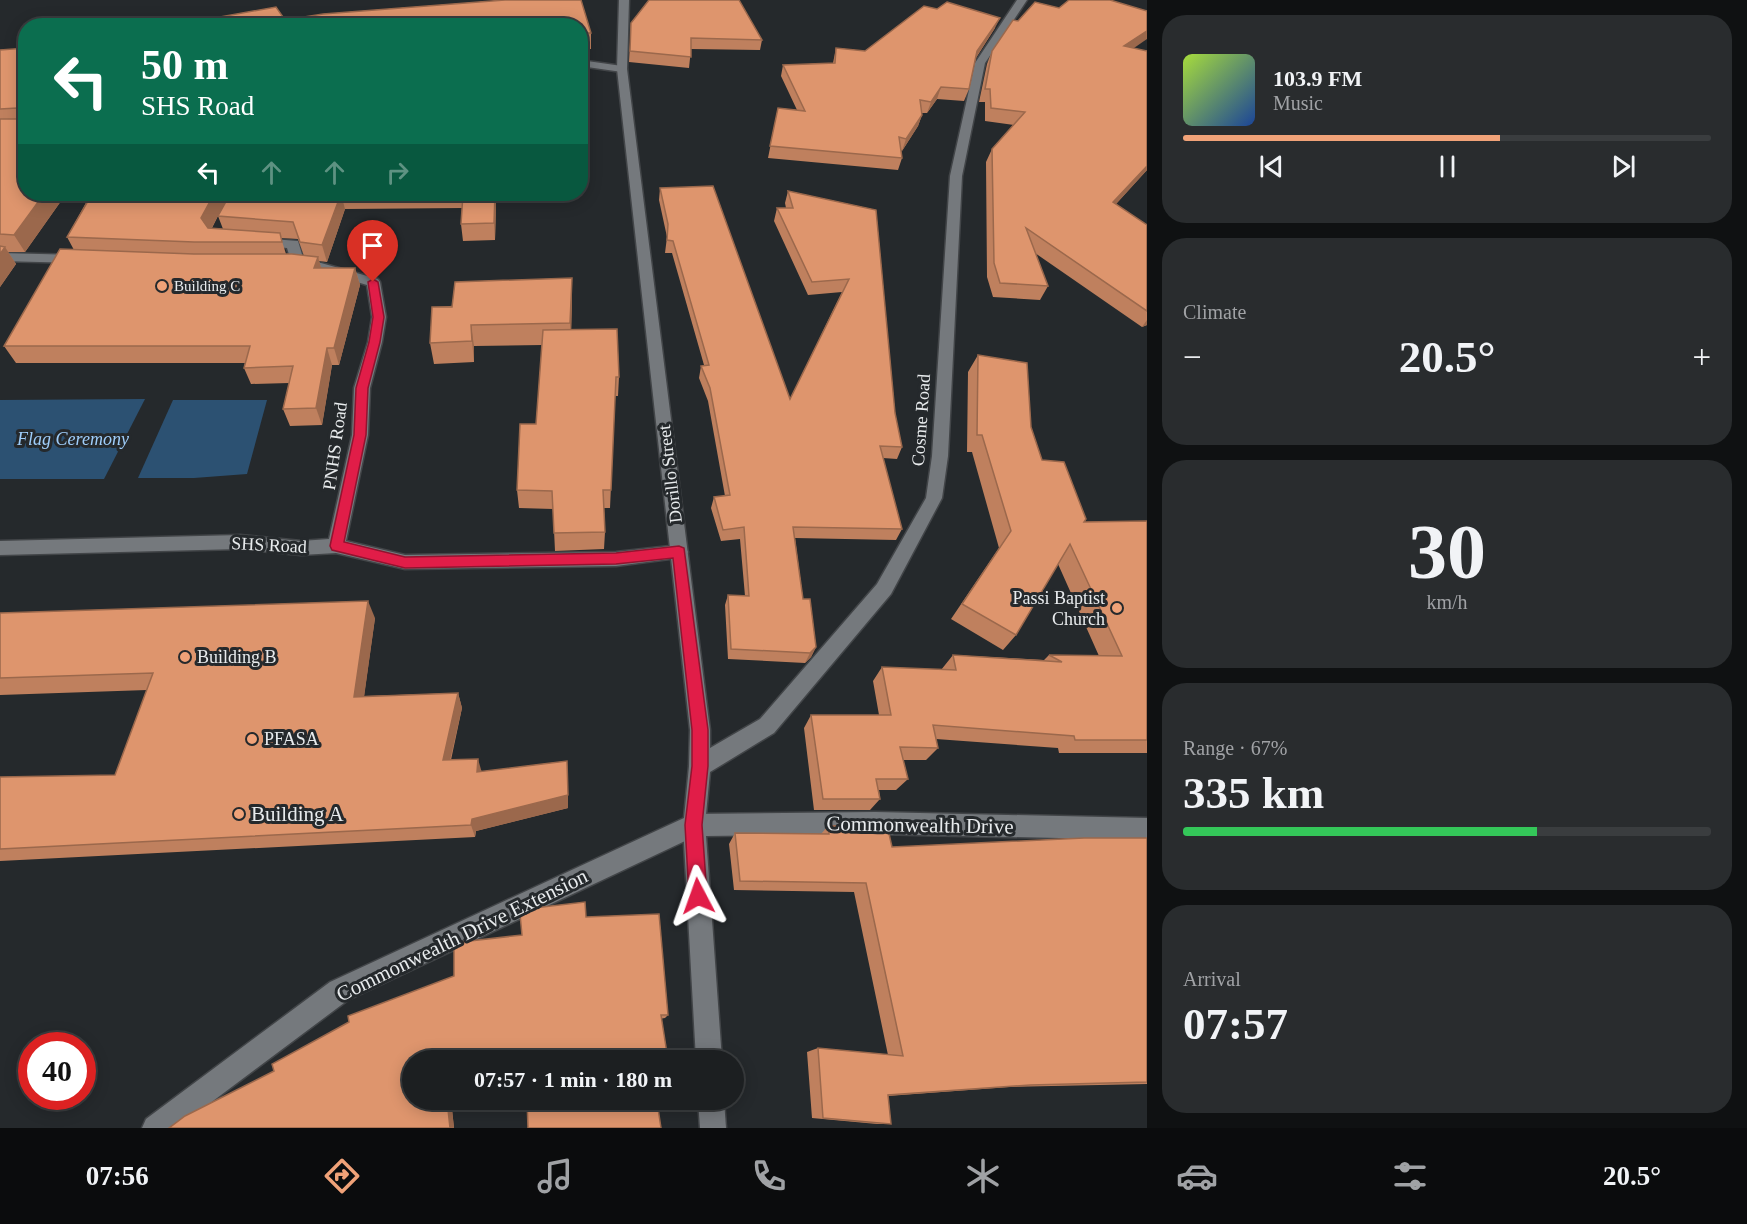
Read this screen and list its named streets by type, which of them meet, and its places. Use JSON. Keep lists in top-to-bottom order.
{
  "streets": {
    "street": [
      "Cosme Road",
      "PNHS Road",
      "Dorillo Street",
      "SHS Road",
      "Commonwealth Drive",
      "Commonwealth Drive Extension"
    ]
  },
  "crossings": [
    ["Cosme Road", "Dorillo Street"],
    ["PNHS Road", "SHS Road"],
    ["Dorillo Street", "SHS Road"],
    ["Dorillo Street", "Commonwealth Drive"],
    ["Dorillo Street", "Commonwealth Drive Extension"],
    ["Commonwealth Drive", "Commonwealth Drive Extension"]
  ],
  "parks": ["Flag Ceremony"],
  "places": [
    "Building C",
    "Passi Baptist Church",
    "Building B",
    "PFASA",
    "Building A"
  ],
  "page": {
    "turn": ["50 m", "SHS Road"],
    "song": ["103.9 FM", "Music"],
    "tile": [
      "Climate",
      ["30", "km/h"],
      ["Range · 67%", "335 km"],
      ["Arrival", "07:57"]
    ],
    "heat": ["−", "20.5°", "+"],
    "limit": "40",
    "trip": "07:57 · 1 min · 180 m",
    "tabs": ["07:56", "20.5°"]
  }
}
